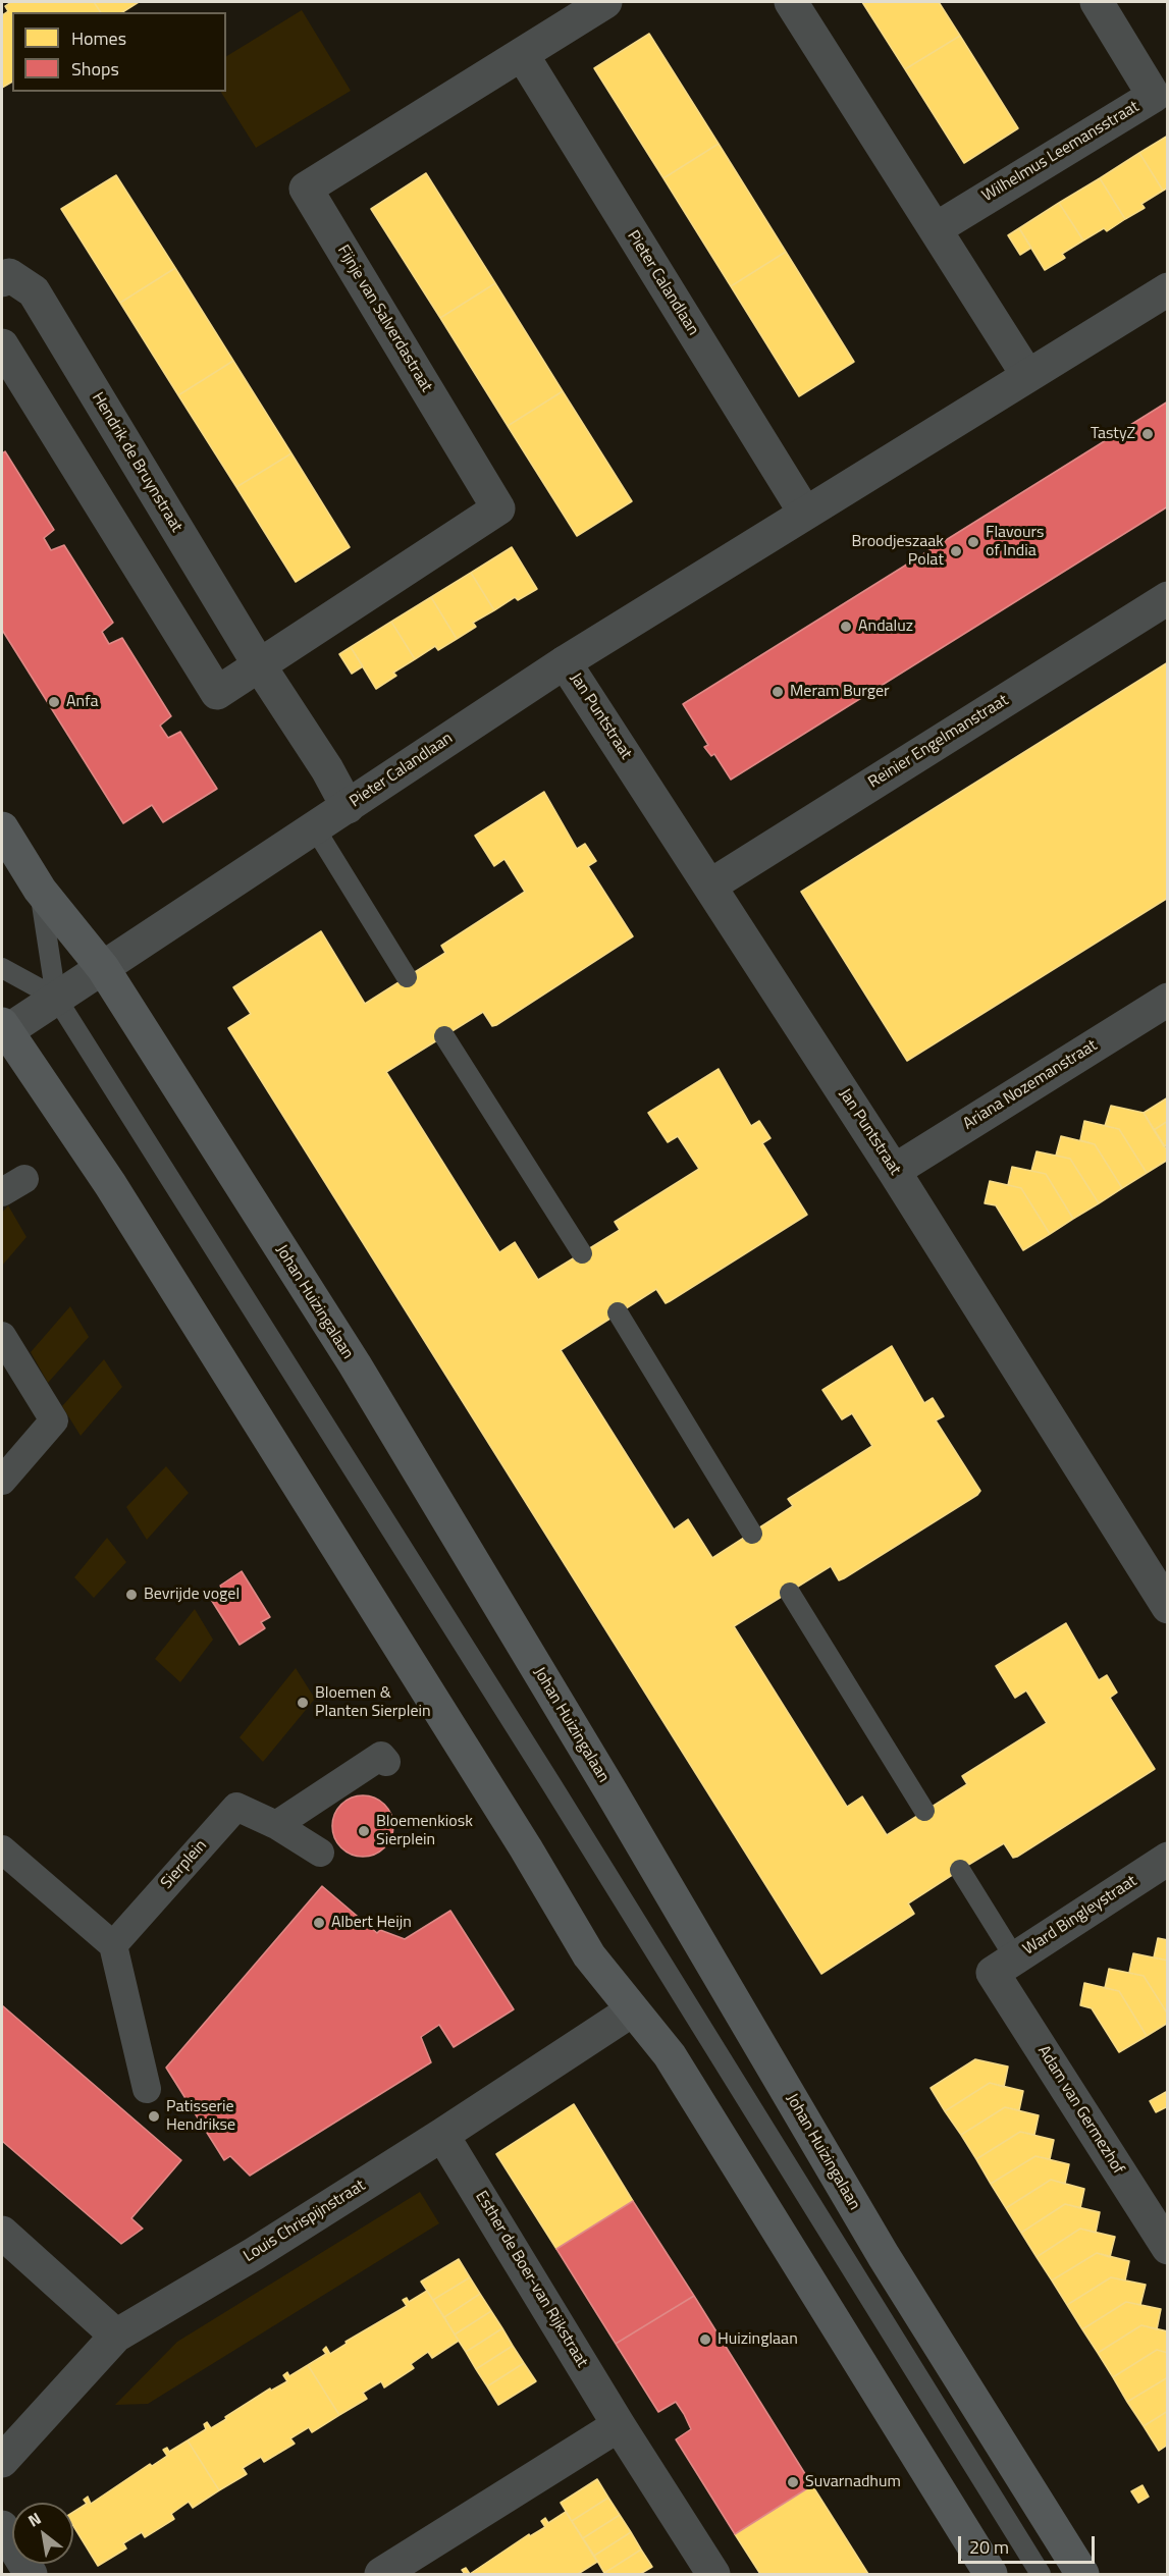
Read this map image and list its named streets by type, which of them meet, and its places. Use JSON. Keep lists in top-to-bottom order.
{
  "streets": {
    "main road": ["Johan Huizingalaan"],
    "street": [
      "Wilhelmus Leemansstraat",
      "Pieter Calandlaan",
      "Fijnje van Salverdastraat",
      "Hendrik de Bruynstraat",
      "Jan Puntstraat",
      "Reinier Engelmanstraat",
      "Ariana Nozemanstraat",
      "Sierplein",
      "Ward Bingleystraat",
      "Adam van Germezhof",
      "Louis Chrispijnstraat",
      "Esther de Boer-van Rijkstraat"
    ]
  },
  "crossings": [
    ["Pieter Calandlaan", "Fijnje van Salverdastraat"],
    ["Pieter Calandlaan", "Hendrik de Bruynstraat"],
    ["Pieter Calandlaan", "Jan Puntstraat"],
    ["Pieter Calandlaan", "Johan Huizingalaan"],
    ["Fijnje van Salverdastraat", "Hendrik de Bruynstraat"],
    ["Jan Puntstraat", "Reinier Engelmanstraat"],
    ["Jan Puntstraat", "Ariana Nozemanstraat"],
    ["Ward Bingleystraat", "Adam van Germezhof"],
    ["Louis Chrispijnstraat", "Esther de Boer-van Rijkstraat"]
  ],
  "places": [
    "TastyZ",
    "Flavours of India",
    "Broodjeszaak Polat",
    "Andaluz",
    "Meram Burger",
    "Anfa",
    "Bevrijde vogel",
    "Bloemen & Planten Sierplein",
    "Bloemenkiosk Sierplein",
    "Albert Heijn",
    "Patisserie Hendrikse",
    "Huizinglaan",
    "Suvarnadhum"
  ],
  "legend": ["Homes", "Shops"],
  "scale_bar": "20 m",
  "north": "top left"
}
